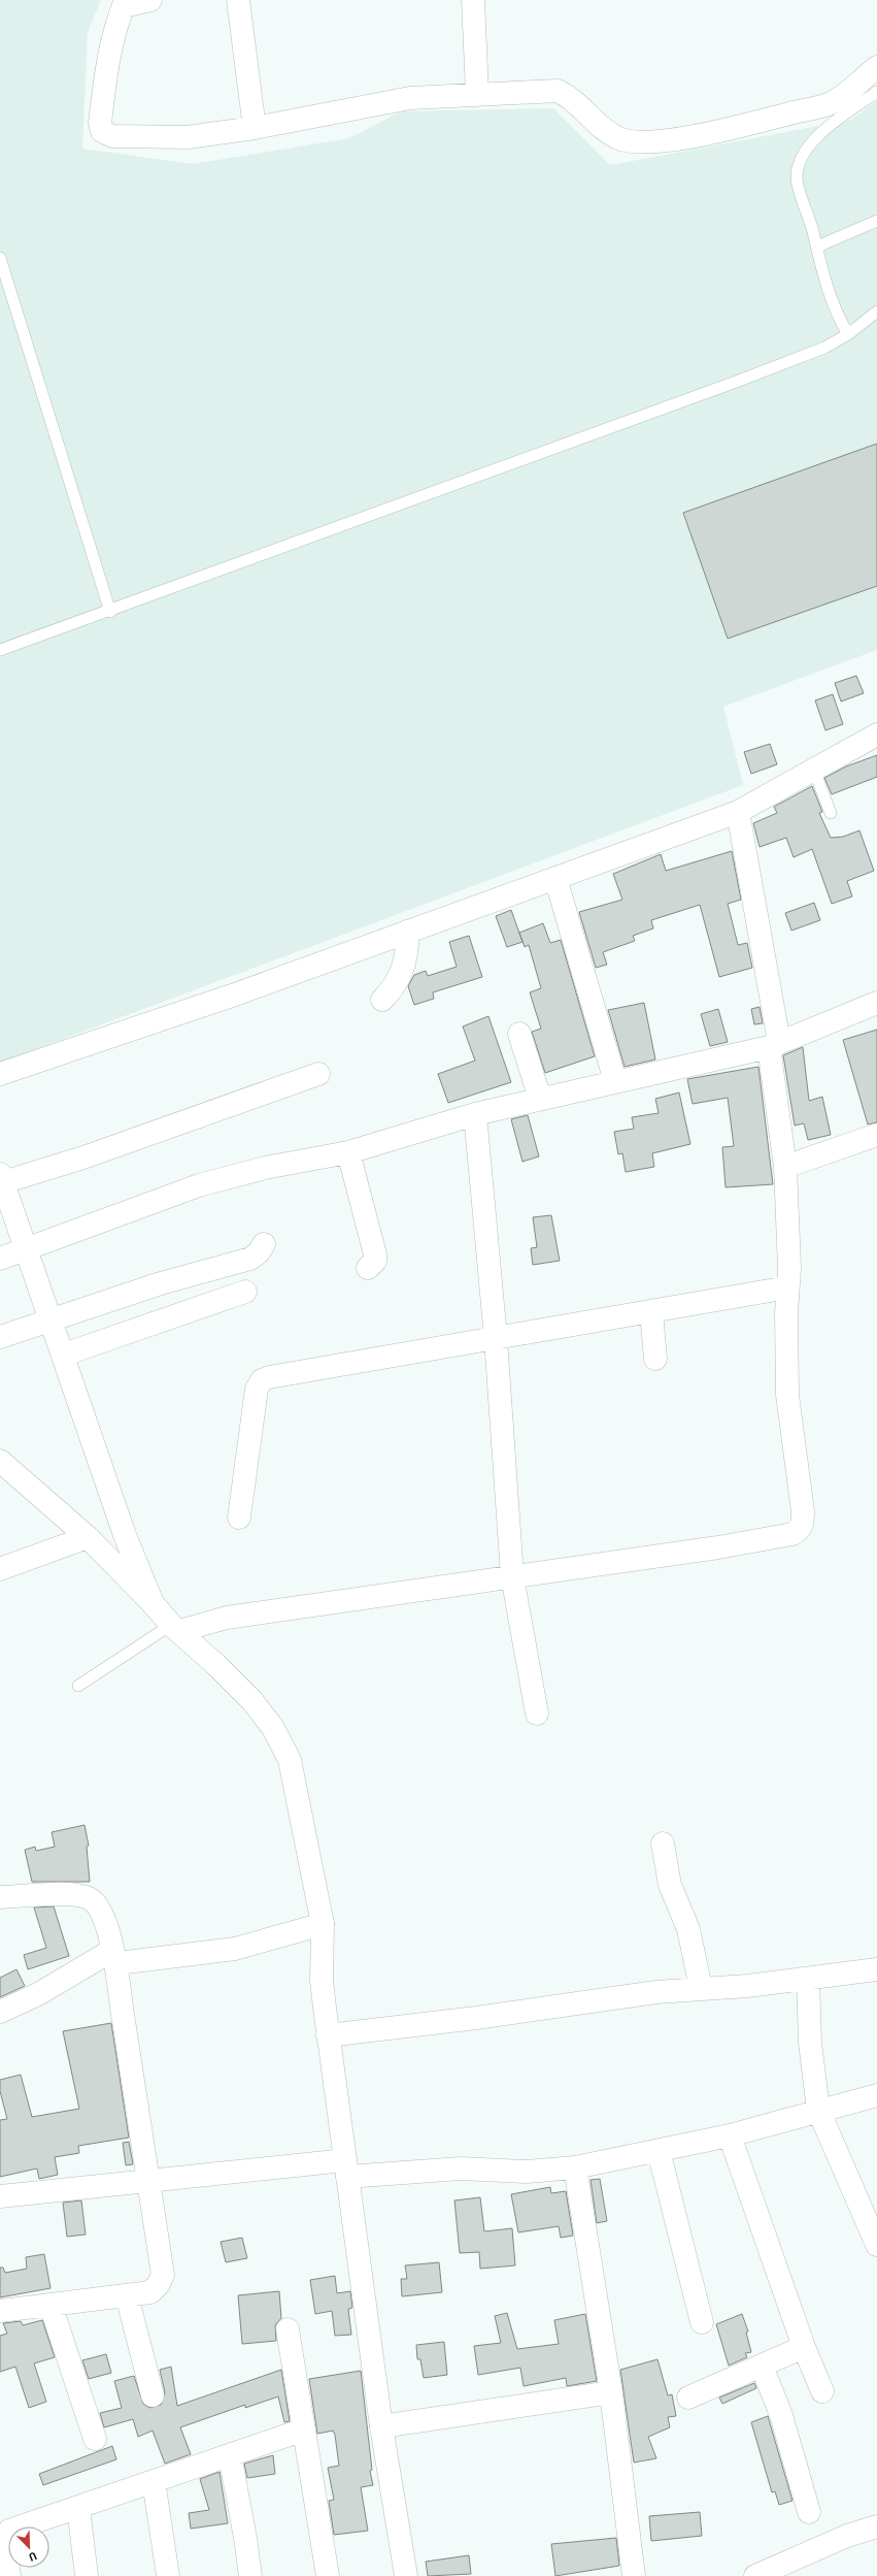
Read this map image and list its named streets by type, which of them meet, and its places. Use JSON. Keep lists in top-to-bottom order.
{
  "north": "bottom right"
}
